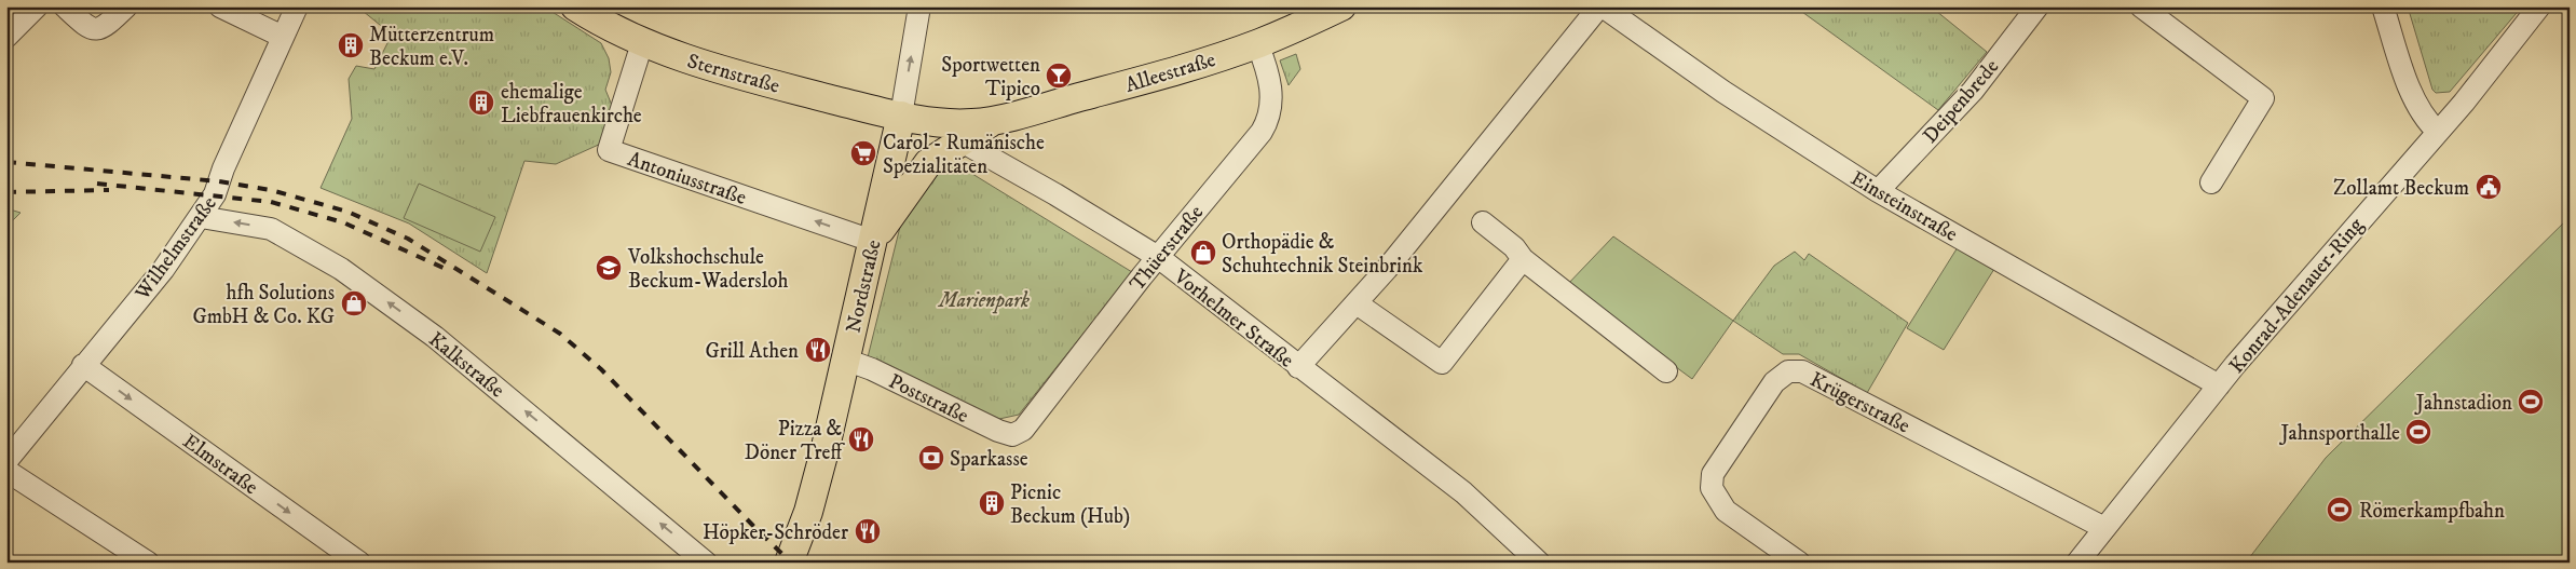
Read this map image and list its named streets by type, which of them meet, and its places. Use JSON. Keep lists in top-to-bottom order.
{
  "streets": {
    "main road": [
      "Alleestraße",
      "Sternstraße",
      "Nordstraße",
      "Vorhelmer Straße"
    ],
    "street": [
      "Deipenbrede",
      "Antoniusstraße",
      "Einsteinstraße",
      "Wilhelmstraße",
      "Thüerstraße",
      "Konrad-Adenauer-Ring",
      "Kalkstraße",
      "Poststraße",
      "Krügerstraße",
      "Elmstraße"
    ]
  },
  "crossings": [
    ["Alleestraße", "Sternstraße"],
    ["Alleestraße", "Antoniusstraße"],
    ["Alleestraße", "Thüerstraße"],
    ["Alleestraße", "Nordstraße"],
    ["Alleestraße", "Vorhelmer Straße"],
    ["Sternstraße", "Antoniusstraße"],
    ["Sternstraße", "Nordstraße"],
    ["Sternstraße", "Vorhelmer Straße"],
    ["Deipenbrede", "Einsteinstraße"],
    ["Antoniusstraße", "Nordstraße"],
    ["Einsteinstraße", "Konrad-Adenauer-Ring"],
    ["Wilhelmstraße", "Kalkstraße"],
    ["Wilhelmstraße", "Elmstraße"],
    ["Thüerstraße", "Vorhelmer Straße"],
    ["Thüerstraße", "Poststraße"],
    ["Nordstraße", "Vorhelmer Straße"],
    ["Nordstraße", "Poststraße"],
    ["Konrad-Adenauer-Ring", "Krügerstraße"]
  ],
  "one_way": ["Kalkstraße"],
  "parks": ["Marienpark"],
  "places": {
    "building": ["Mütterzentrum Beckum e.V.", "ehemalige Liebfrauenkirche", "Picnic Beckum (Hub)"],
    "bar": ["Sportwetten Tipico"],
    "supermarket": ["Carol - Rumänische Spezialitäten"],
    "public building": ["Zollamt Beckum"],
    "shop": ["Orthopädie & Schuhtechnik Steinbrink", "hfh Solutions GmbH & Co. KG"],
    "school or university": ["Volkshochschule Beckum-Wadersloh"],
    "restaurant": ["Grill Athen", "Pizza & Döner Treff", "Höpker-Schröder"],
    "sports": ["Jahnstadion", "Jahnsporthalle", "Römerkampfbahn"],
    "bank": ["Sparkasse"]
  }
}
